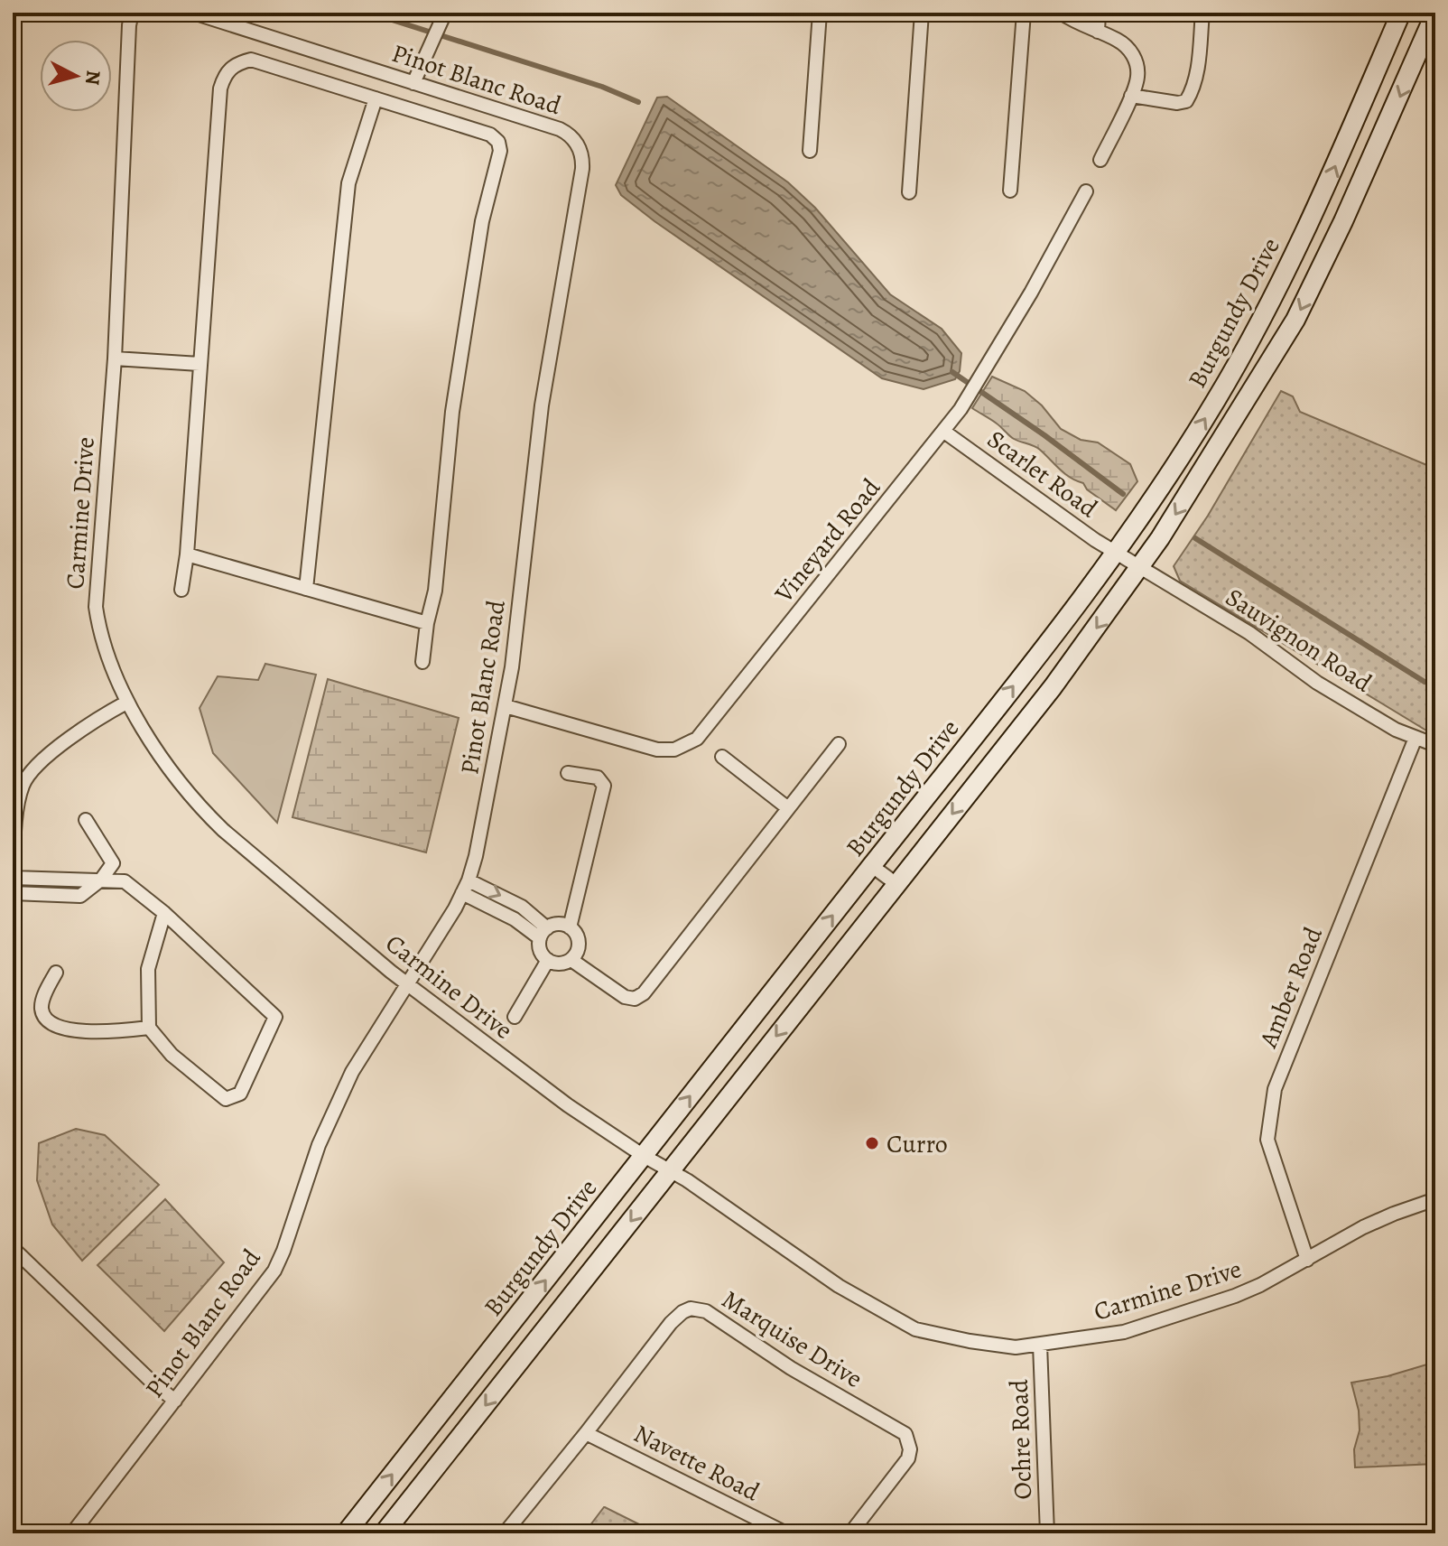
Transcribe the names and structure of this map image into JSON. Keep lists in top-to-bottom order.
{
  "streets": {
    "main road": ["Burgundy Drive"],
    "street": [
      "Pinot Blanc Road",
      "Scarlet Road",
      "Carmine Drive",
      "Vineyard Road",
      "Sauvignon Road",
      "Amber Road",
      "Marquise Drive",
      "Ochre Road",
      "Navette Road"
    ]
  },
  "crossings": [
    ["Pinot Blanc Road", "Carmine Drive"],
    ["Pinot Blanc Road", "Vineyard Road"],
    ["Burgundy Drive", "Scarlet Road"],
    ["Burgundy Drive", "Carmine Drive"],
    ["Burgundy Drive", "Sauvignon Road"],
    ["Scarlet Road", "Vineyard Road"],
    ["Scarlet Road", "Sauvignon Road"],
    ["Carmine Drive", "Amber Road"],
    ["Carmine Drive", "Ochre Road"],
    ["Sauvignon Road", "Amber Road"],
    ["Marquise Drive", "Navette Road"]
  ],
  "places": ["Curro"],
  "north": "right"
}
